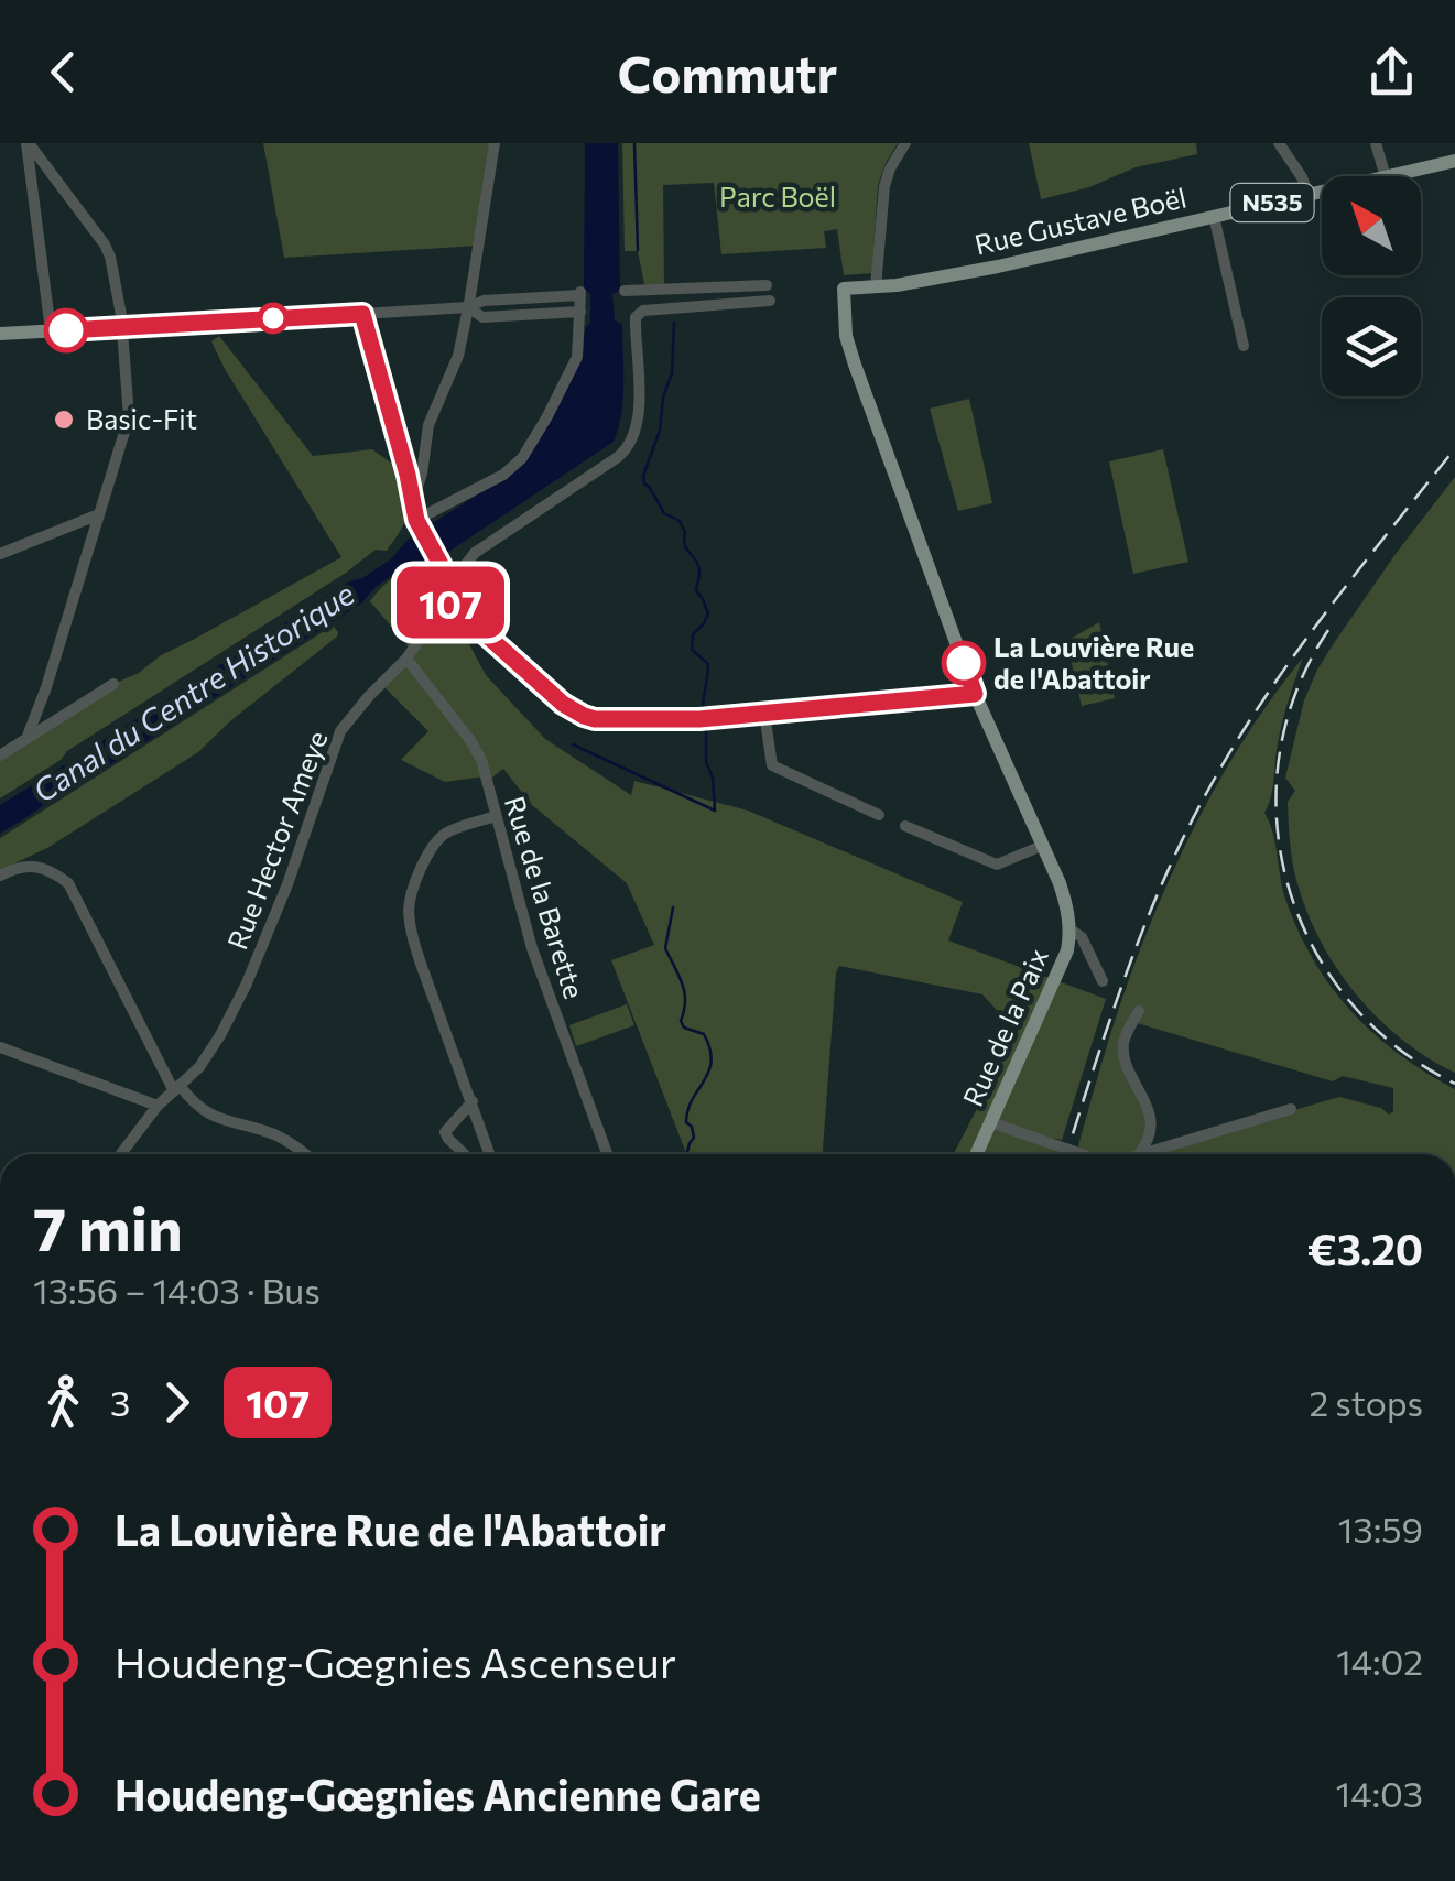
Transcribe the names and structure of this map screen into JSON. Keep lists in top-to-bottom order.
{
  "streets": {
    "main road": ["N535", "Rue Gustave Boël", "Rue de la Paix"],
    "street": ["Rue Hector Ameye", "Rue de la Barette"]
  },
  "crossings": [
    ["Rue Gustave Boël", "Rue de la Paix"],
    ["Rue Hector Ameye", "Rue de la Barette"]
  ],
  "water": ["Canal du Centre Historique"],
  "parks": ["Parc Boël"],
  "places": ["Basic-Fit", "La Louvière Rue de l'Abattoir"],
  "lines": ["bus line 107"],
  "north": "top left",
  "page": {
    "header": "Commutr",
    "on_map": "107",
    "heading": ["7 min", "13:56 – 14:03 · Bus", "€3.20"],
    "legs": ["3", "107", "2 stops"],
    "list": [
      {
        "name": "La Louvière Rue de l'Abattoir",
        "value": "13:59"
      },
      {
        "name": "Houdeng-Gœgnies Ascenseur",
        "value": "14:02"
      },
      {
        "name": "Houdeng-Gœgnies Ancienne Gare",
        "value": "14:03"
      }
    ]
  }
}
